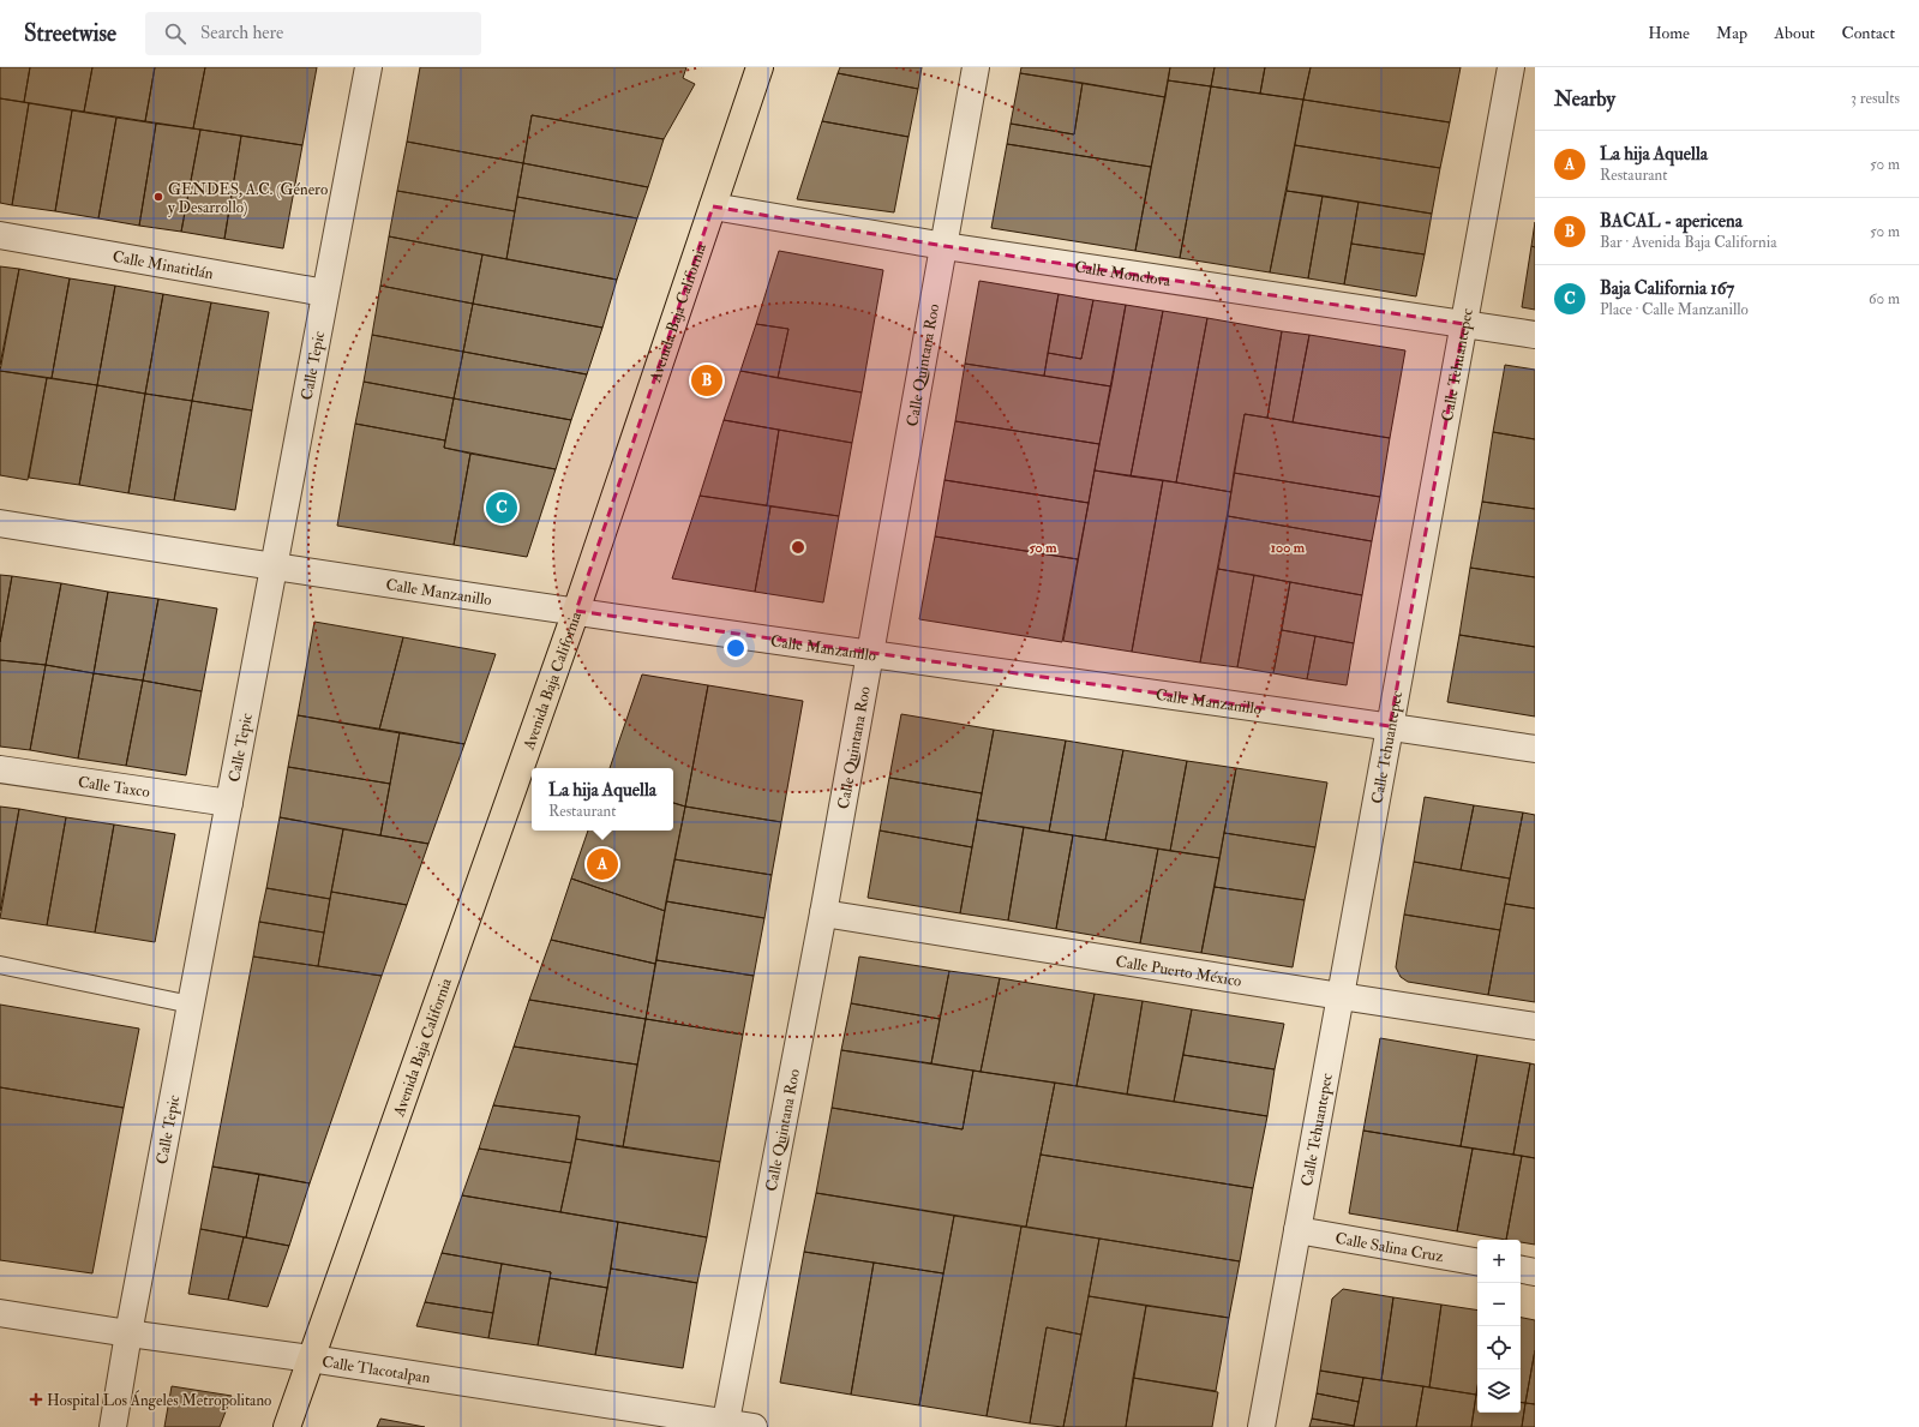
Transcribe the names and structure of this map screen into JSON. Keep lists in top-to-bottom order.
{
  "streets": {
    "main road": ["Avenida Baja California"],
    "street": [
      "Calle Minatitlán",
      "Calle Monclova",
      "Calle Tepic",
      "Calle Quintana Roo",
      "Calle Tehuantepec",
      "Calle Manzanillo",
      "Calle Taxco",
      "Calle Puerto México",
      "Calle Salina Cruz",
      "Calle Tlacotalpan"
    ]
  },
  "crossings": [
    ["Calle Minatitlán", "Calle Tepic"],
    ["Calle Monclova", "Avenida Baja California"],
    ["Calle Monclova", "Calle Quintana Roo"],
    ["Calle Monclova", "Calle Tehuantepec"],
    ["Avenida Baja California", "Calle Manzanillo"],
    ["Avenida Baja California", "Calle Tlacotalpan"],
    ["Calle Tepic", "Calle Manzanillo"],
    ["Calle Tepic", "Calle Taxco"],
    ["Calle Tepic", "Calle Tlacotalpan"],
    ["Calle Quintana Roo", "Calle Manzanillo"],
    ["Calle Quintana Roo", "Calle Puerto México"],
    ["Calle Quintana Roo", "Calle Tlacotalpan"],
    ["Calle Tehuantepec", "Calle Manzanillo"],
    ["Calle Tehuantepec", "Calle Puerto México"],
    ["Calle Tehuantepec", "Calle Salina Cruz"]
  ],
  "places": {
    "other": ["GENDES, A.C. (Género y Desarrollo)"],
    "health": ["Hospital Los Ángeles Metropolitano"]
  },
  "page": {
    "header": "Streetwise",
    "search": "Search here",
    "nav": [
      "Home",
      "Map",
      "About",
      "Contact"
    ],
    "heading": ["Nearby", "3 results"],
    "list": [
      {
        "mark": "A",
        "name": "La hija Aquella",
        "note": "Restaurant",
        "value": "50 m"
      },
      {
        "mark": "B",
        "name": "BACAL - apericena",
        "note": "Bar · Avenida Baja California",
        "value": "50 m"
      },
      {
        "mark": "C",
        "name": "Baja California 167",
        "note": "Place · Calle Manzanillo",
        "value": "60 m"
      }
    ],
    "pins": ["B", "C", "A"],
    "popup": ["La hija Aquella", "Restaurant"],
    "map_buttons": ["+", "−"]
  },
  "rings": ["50 m", "100 m"]
}
